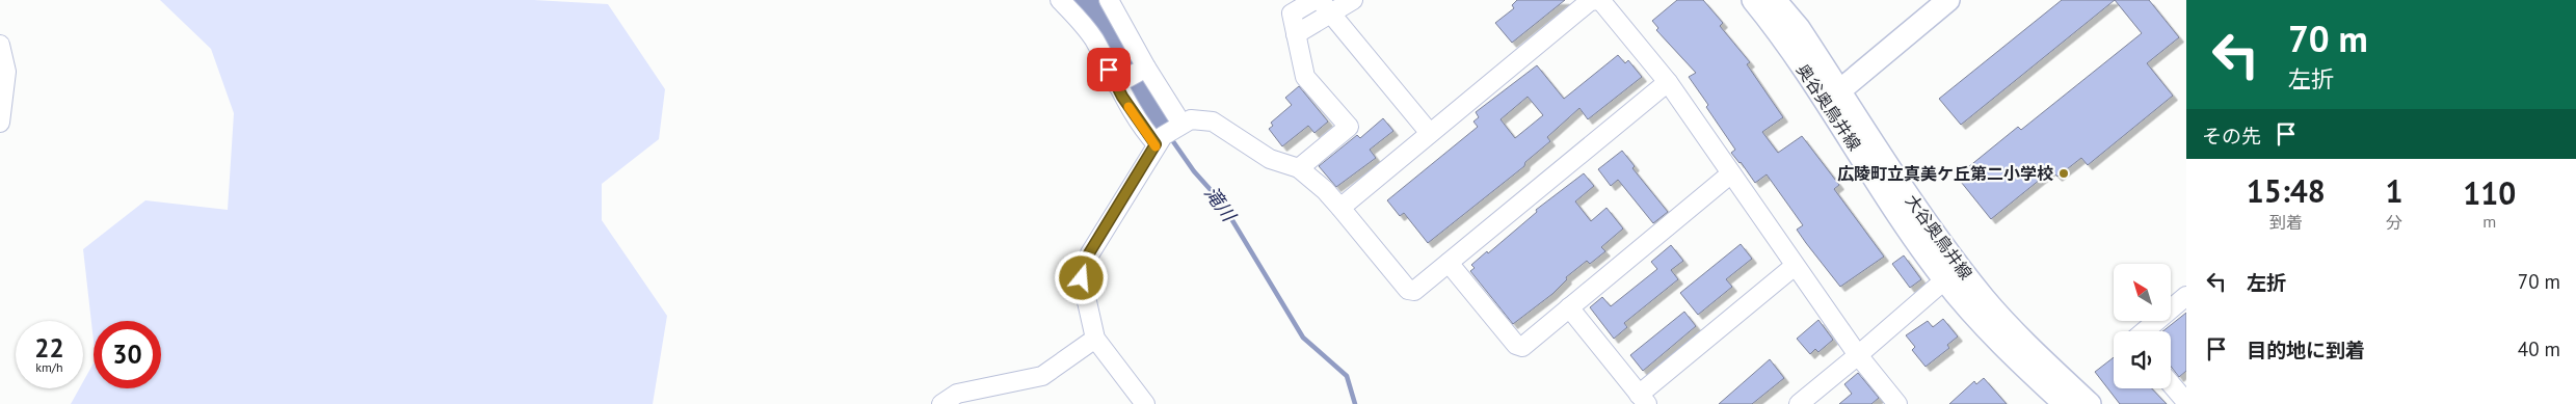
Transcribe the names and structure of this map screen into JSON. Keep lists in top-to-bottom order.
{
  "streets": {
    "street": ["奥谷奥鳥井線", "大谷奥鳥井線"]
  },
  "crossings": [
    ["奥谷奥鳥井線", "大谷奥鳥井線"]
  ],
  "water": ["滝川"],
  "places": ["広陵町立真美ケ丘第二小学校"],
  "north": "top left",
  "page": {
    "turn": ["70 m", "左折"],
    "then": "その先",
    "eta": [
      "15:48",
      "到着",
      "1",
      "分",
      "110",
      "m"
    ],
    "list": [
      {
        "name": "左折",
        "value": "70 m"
      },
      {
        "name": "目的地に到着",
        "value": "40 m"
      }
    ],
    "speed": "22 km/h",
    "limit": "30"
  }
}
